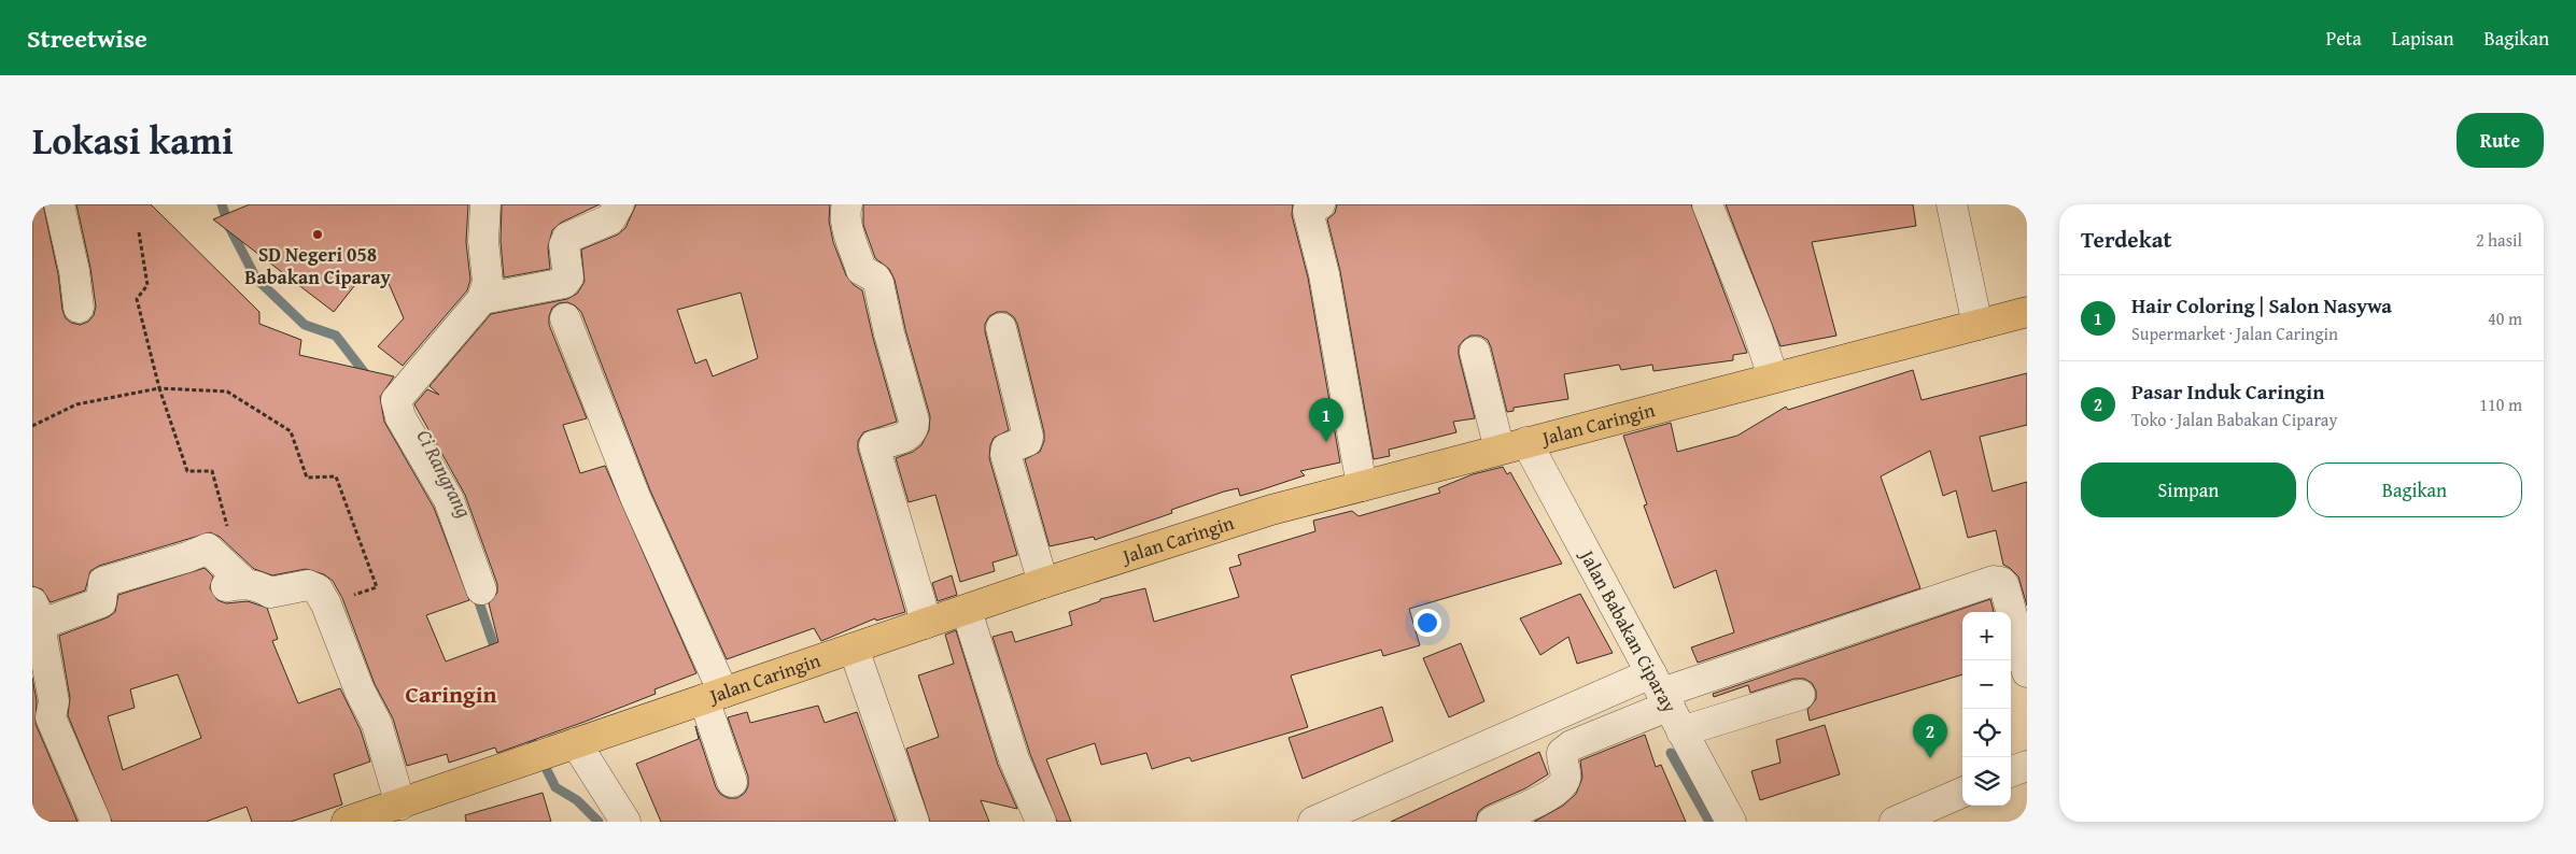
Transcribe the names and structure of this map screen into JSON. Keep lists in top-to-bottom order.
{
  "streets": {
    "main road": ["Jalan Caringin"],
    "street": ["Jalan Babakan Ciparay"]
  },
  "crossings": [
    ["Jalan Caringin", "Jalan Babakan Ciparay"]
  ],
  "districts": ["Caringin"],
  "water": ["Ci Rangrang"],
  "places": ["SD Negeri 058 Babakan Ciparay"],
  "page": {
    "header": "Streetwise",
    "nav": ["Peta", "Lapisan", "Bagikan"],
    "title": "Lokasi kami",
    "buttons": [
      "Rute",
      ["Simpan", "Bagikan"]
    ],
    "heading": ["Terdekat", "2 hasil"],
    "list": [
      {
        "mark": "1",
        "name": "Hair Coloring | Salon Nasywa",
        "note": "Supermarket · Jalan Caringin",
        "value": "40 m"
      },
      {
        "mark": "2",
        "name": "Pasar Induk Caringin",
        "note": "Toko · Jalan Babakan Ciparay",
        "value": "110 m"
      }
    ],
    "pins": ["1", "2"],
    "map_buttons": ["+", "−"]
  }
}
